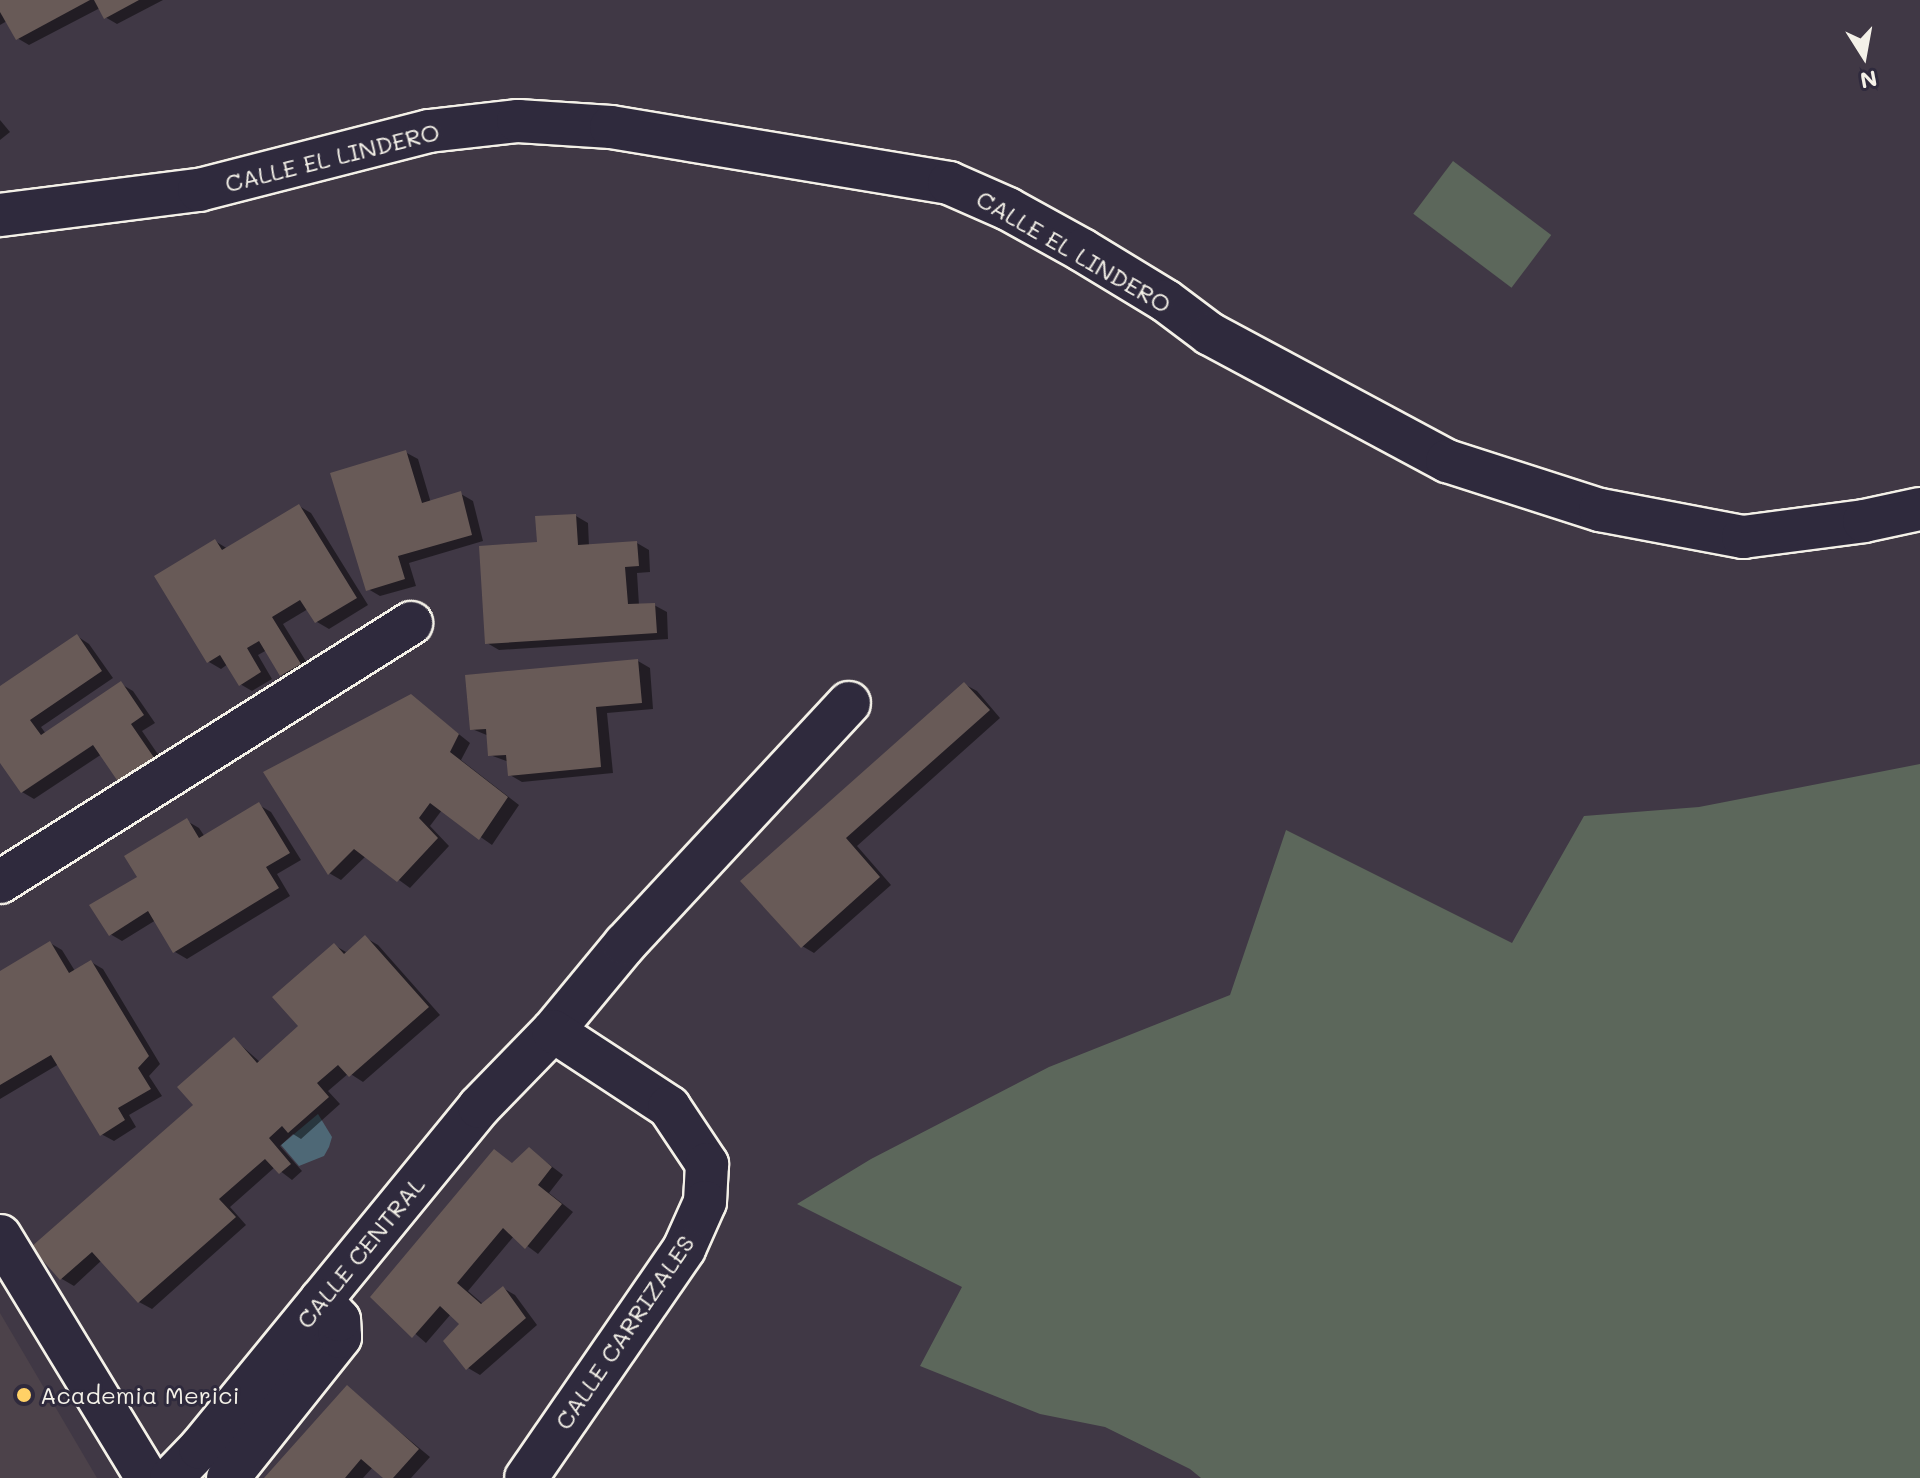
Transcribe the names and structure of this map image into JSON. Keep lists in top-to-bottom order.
{
  "streets": {
    "street": ["CALLE EL LINDERO", "CALLE CENTRAL", "CALLE CARRIZALES"]
  },
  "crossings": [
    ["CALLE CENTRAL", "CALLE CARRIZALES"]
  ],
  "places": ["Academia Merici"],
  "north": "bottom"
}
